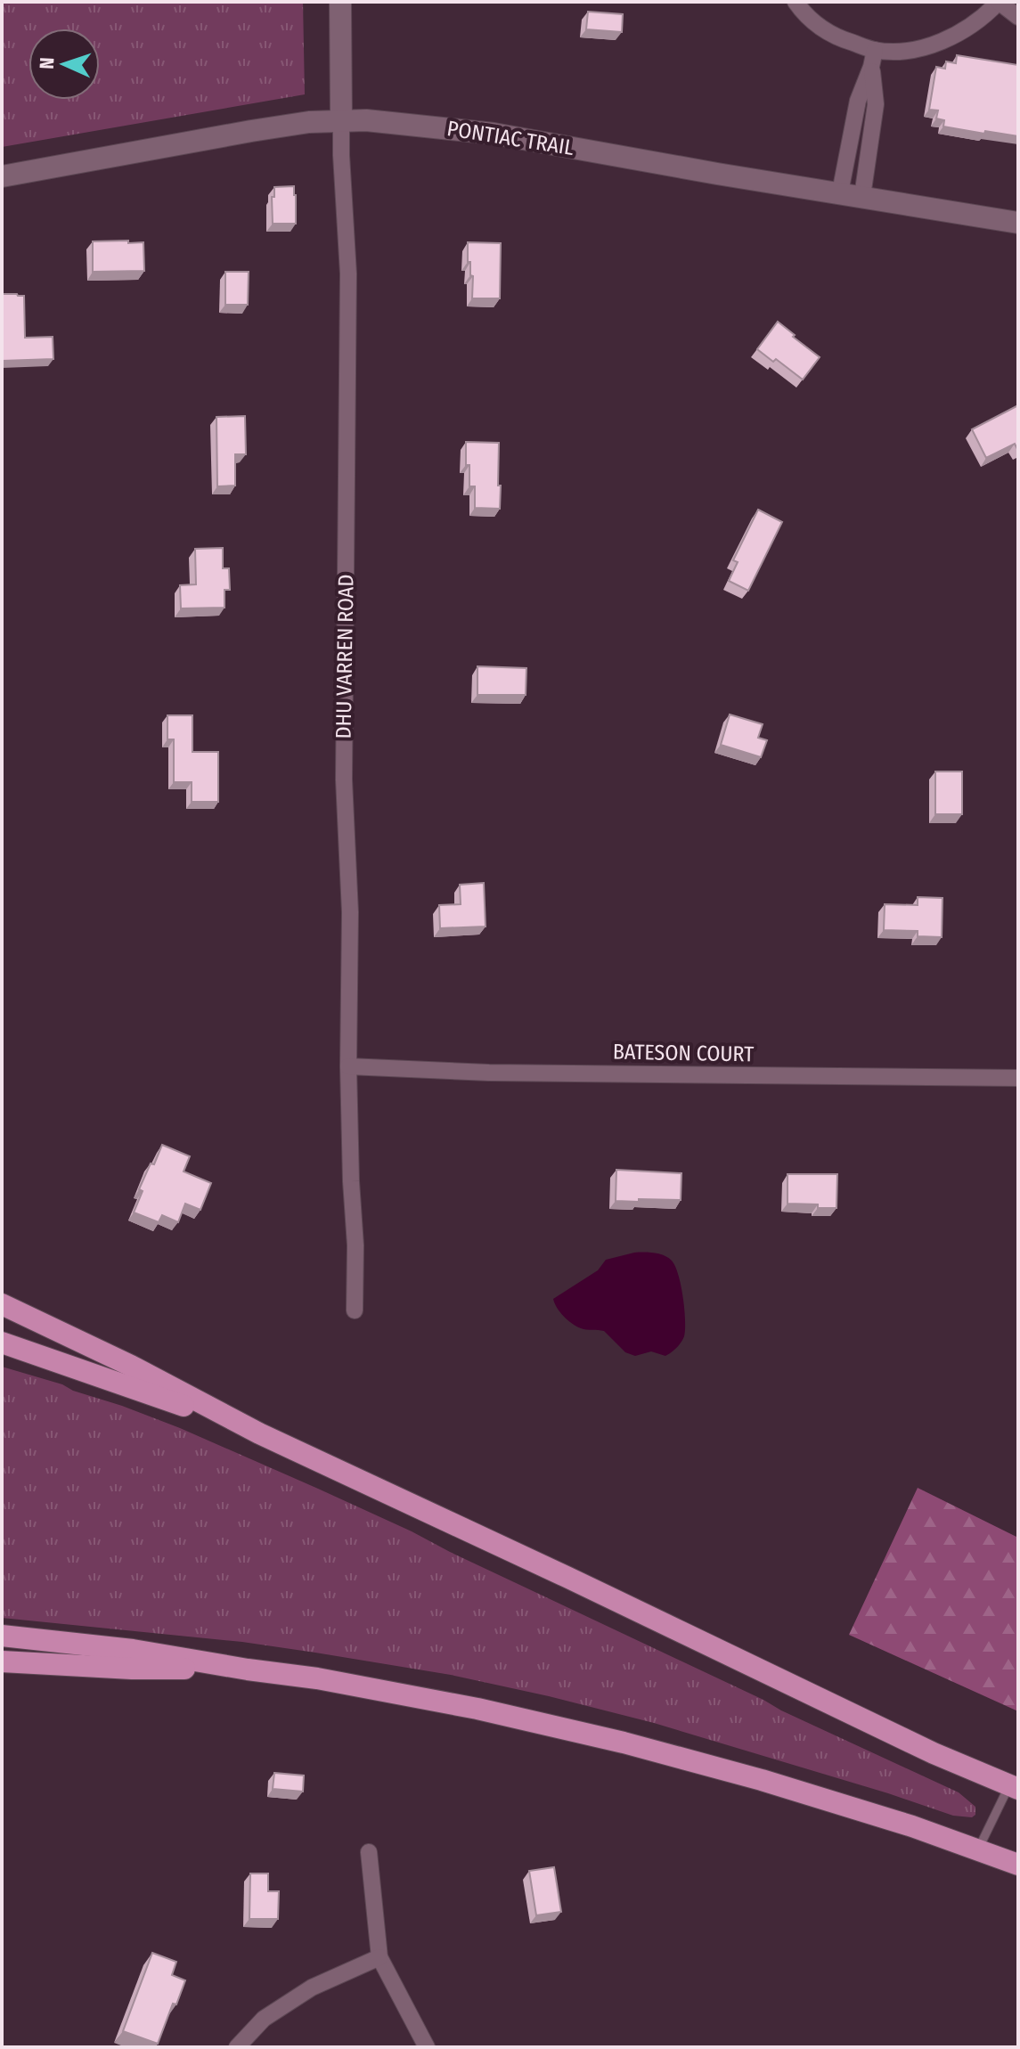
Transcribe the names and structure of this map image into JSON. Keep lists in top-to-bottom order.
{
  "streets": {
    "main road": ["PONTIAC TRAIL", "DHU VARREN ROAD"],
    "street": ["BATESON COURT"]
  },
  "crossings": [
    ["PONTIAC TRAIL", "DHU VARREN ROAD"],
    ["DHU VARREN ROAD", "BATESON COURT"]
  ],
  "north": "left"
}
